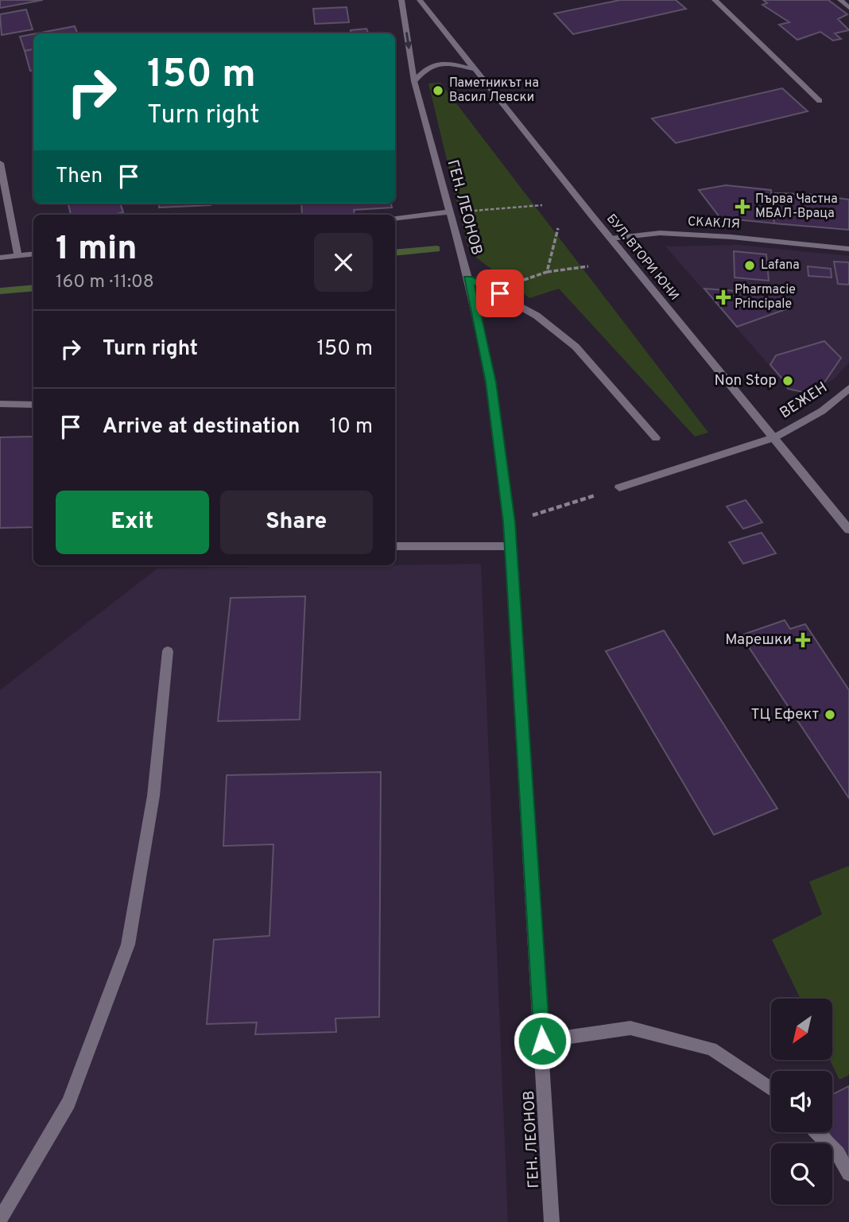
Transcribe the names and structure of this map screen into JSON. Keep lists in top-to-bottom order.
{
  "streets": {
    "street": [
      "ГЕН. ЛЕОНОВ",
      "СКАКЛЯ",
      "БУЛ. ВТОРИ ЮНИ",
      "ВЕЖЕН"
    ]
  },
  "crossings": [
    ["СКАКЛЯ", "БУЛ. ВТОРИ ЮНИ"],
    ["БУЛ. ВТОРИ ЮНИ", "ВЕЖЕН"]
  ],
  "places": {
    "other": [
      "Паметникът на Васил Левски",
      "Lafana",
      "Non Stop",
      "ТЦ Ефект"
    ],
    "health": ["Първа Частна МБАЛ-Враца", "Pharmacie Principale", "Марешки"]
  },
  "north": "bottom left",
  "page": {
    "turn": ["150 m", "Turn right"],
    "then": "Then",
    "heading": ["1 min", "160 m · 11:08"],
    "list": [
      {
        "name": "Turn right",
        "value": "150 m"
      },
      {
        "name": "Arrive at destination",
        "value": "10 m"
      }
    ],
    "buttons": ["Exit", "Share"]
  }
}
